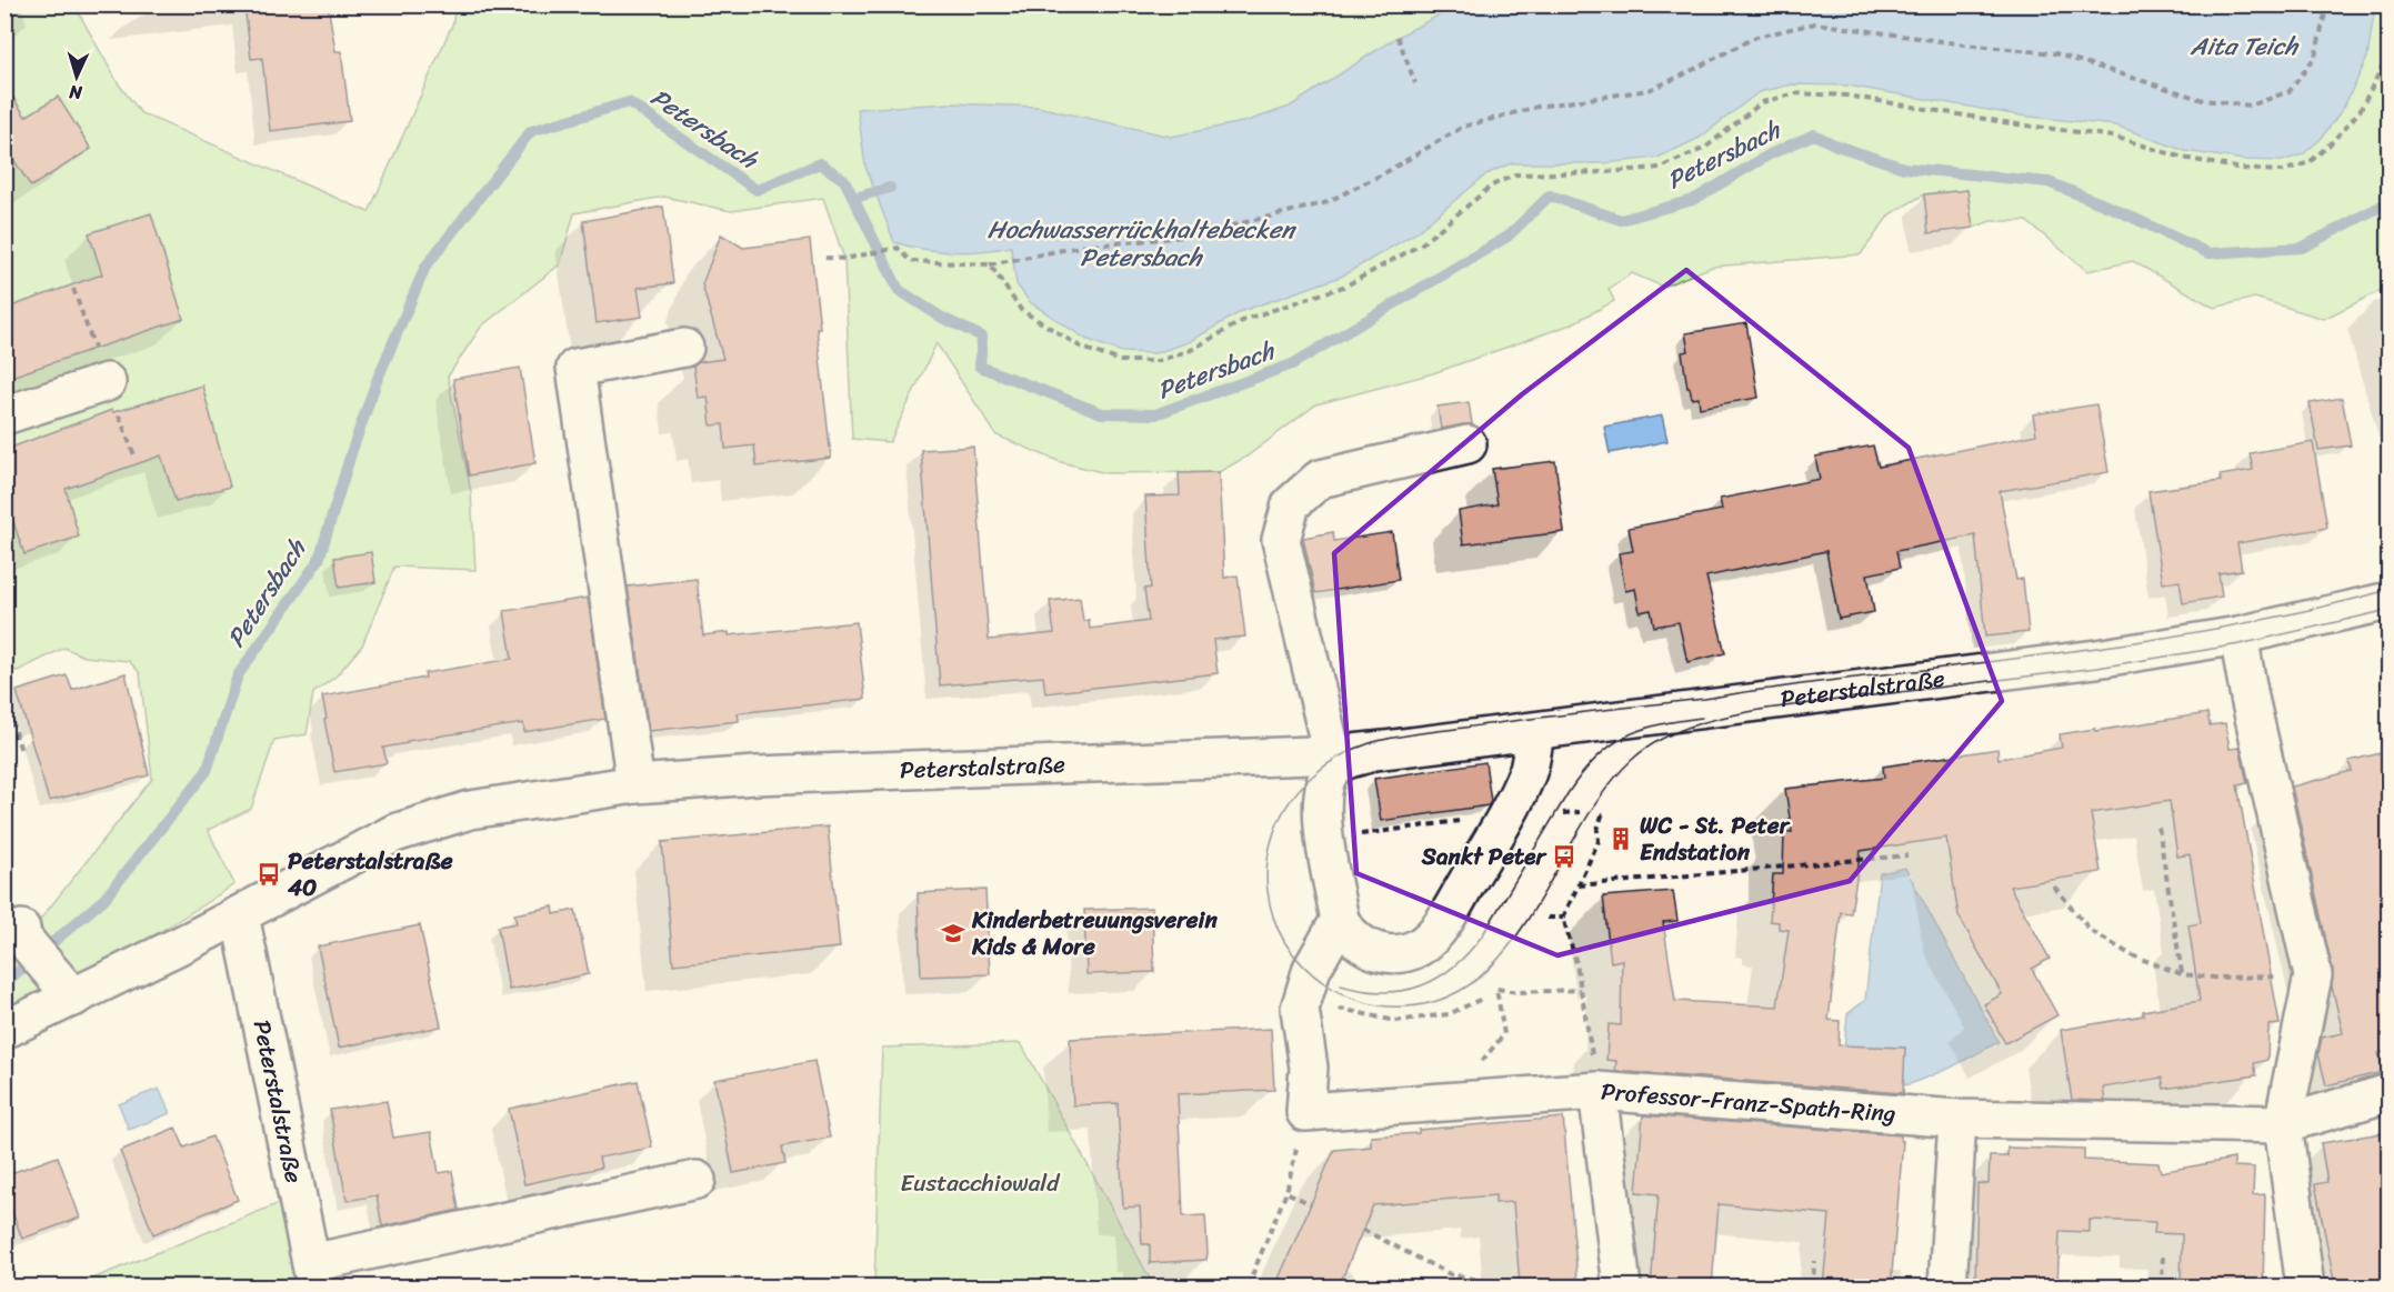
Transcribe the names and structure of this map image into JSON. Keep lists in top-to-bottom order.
{
  "streets": {
    "street": ["Peterstalstraße", "Professor-Franz-Spath-Ring"]
  },
  "water": ["Aita Teich", "Petersbach", "Hochwasserrückhaltebecken Petersbach"],
  "parks": ["Eustacchiowald"],
  "places": {
    "building": ["WC - St. Peter Endstation"],
    "bus stop": ["Sankt Peter", "Peterstalstraße 40"],
    "school or university": ["Kinderbetreuungsverein Kids & More"]
  },
  "north": "bottom"
}
